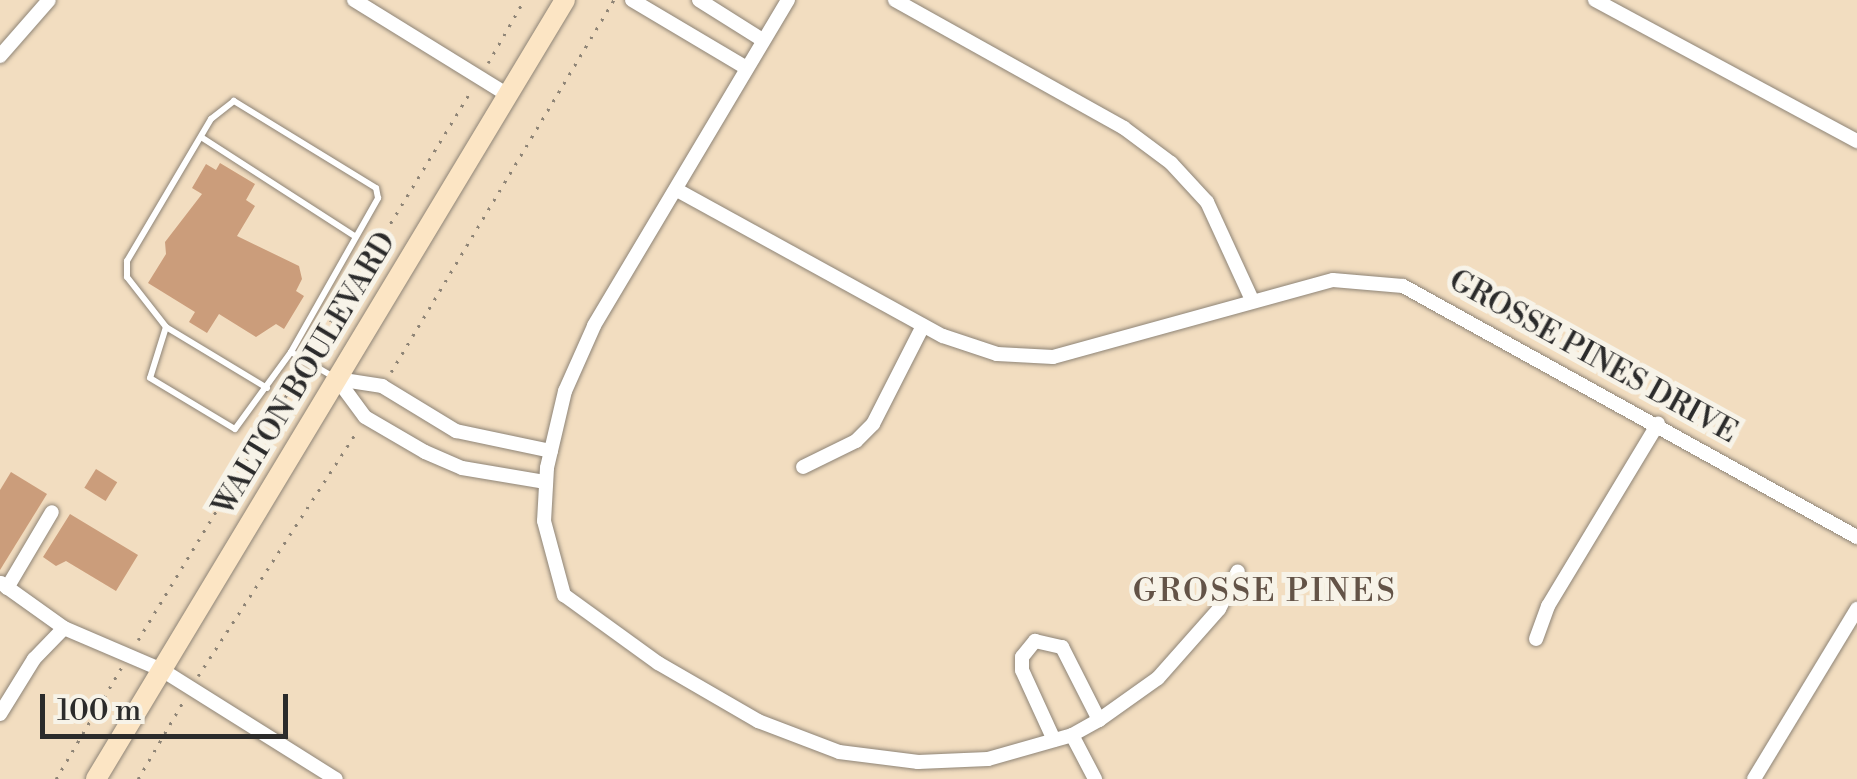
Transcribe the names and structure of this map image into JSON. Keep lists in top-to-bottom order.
{
  "streets": {
    "main road": ["WALTON BOULEVARD"],
    "street": ["GROSSE PINES DRIVE"]
  },
  "districts": ["GROSSE PINES"],
  "scale_bar": "100 m"
}
